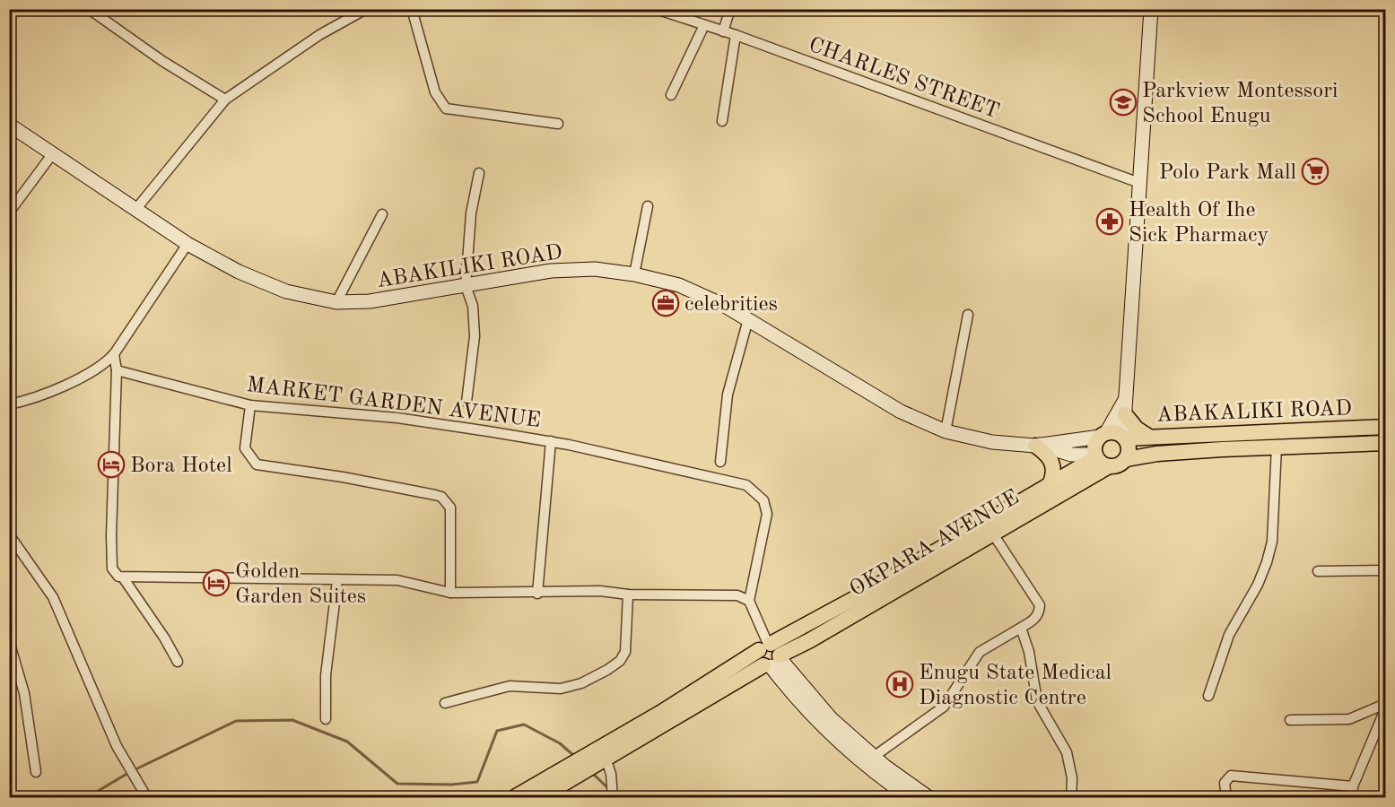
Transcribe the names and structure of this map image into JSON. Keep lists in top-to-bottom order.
{
  "streets": {
    "main road": ["ABAKILIKI ROAD", "ABAKALIKI ROAD", "OKPARA AVENUE"],
    "street": ["CHARLES STREET", "MARKET GARDEN AVENUE"]
  },
  "crossings": [
    ["ABAKALIKI ROAD", "OKPARA AVENUE"]
  ],
  "places": {
    "school or university": ["Parkview Montessori School Enugu"],
    "supermarket": ["Polo Park Mall"],
    "pharmacy": ["Health Of Ihe Sick Pharmacy"],
    "office": ["celebrities"],
    "hotel": ["Bora Hotel", "Golden Garden Suites"],
    "hospital": ["Enugu State Medical Diagnostic Centre"]
  }
}
